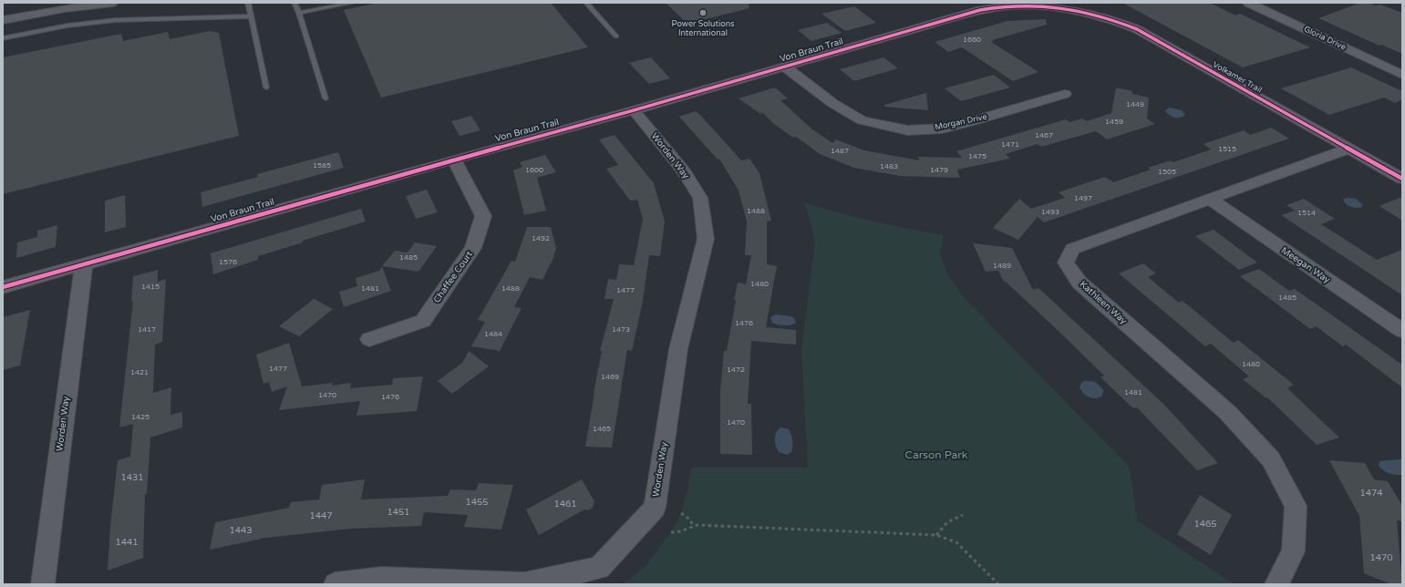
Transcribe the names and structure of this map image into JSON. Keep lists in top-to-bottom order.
{
  "streets": {
    "street": [
      "Gloria Drive",
      "Von Braun Trail",
      "Volkamer Trail",
      "Morgan Drive",
      "Worden Way",
      "Meegan Way",
      "Chaffee Court",
      "Kathleen Way"
    ]
  },
  "crossings": [
    ["Von Braun Trail", "Volkamer Trail"],
    ["Von Braun Trail", "Morgan Drive"],
    ["Von Braun Trail", "Worden Way"],
    ["Von Braun Trail", "Chaffee Court"],
    ["Volkamer Trail", "Kathleen Way"],
    ["Meegan Way", "Kathleen Way"]
  ],
  "parks": ["Carson Park"],
  "places": ["Power Solutions International"],
  "house_numbers": [
    "1660",
    "1449",
    "1459",
    "1467",
    "1471",
    "1515",
    "1487",
    "1475",
    "1585",
    "1483",
    "1600",
    "1479",
    "1505",
    "1497",
    "1488",
    "1493",
    "1514",
    "1492",
    "1485",
    "1576",
    "1489",
    "1480",
    "1415",
    "1481",
    "1488",
    "1477",
    "1485",
    "1476",
    "1417",
    "1473",
    "1484",
    "1480",
    "1477",
    "1472",
    "1421",
    "1469",
    "1481",
    "1470",
    "1476",
    "1425",
    "1470",
    "1465",
    "1431",
    "1474",
    "1455",
    "1461",
    "1451",
    "1447",
    "1465",
    "1443",
    "1441",
    "1470"
  ]
}
